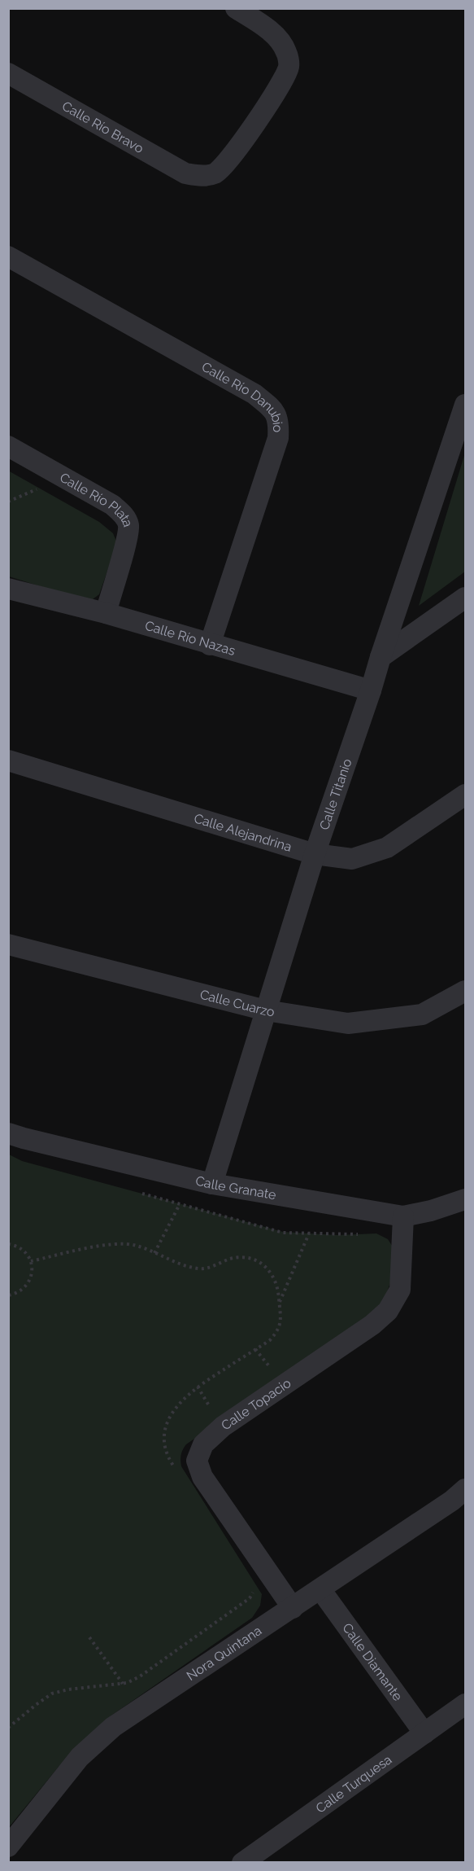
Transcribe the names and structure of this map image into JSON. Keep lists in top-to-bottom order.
{
  "streets": {
    "street": [
      "Calle Río Bravo",
      "Calle Río Danubio",
      "Calle Río Plata",
      "Calle Río Nazas",
      "Calle Titanio",
      "Calle Alejandrina",
      "Calle Cuarzo",
      "Calle Granate",
      "Calle Topacio",
      "Nora Quintana",
      "Calle Diamante",
      "Calle Turquesa"
    ]
  },
  "crossings": [
    ["Calle Río Danubio", "Calle Río Nazas"],
    ["Calle Río Plata", "Calle Río Nazas"],
    ["Calle Río Nazas", "Calle Titanio"],
    ["Calle Titanio", "Calle Alejandrina"],
    ["Calle Titanio", "Calle Cuarzo"],
    ["Calle Titanio", "Calle Granate"],
    ["Calle Granate", "Calle Topacio"],
    ["Calle Topacio", "Nora Quintana"],
    ["Nora Quintana", "Calle Diamante"],
    ["Calle Diamante", "Calle Turquesa"]
  ]
}
